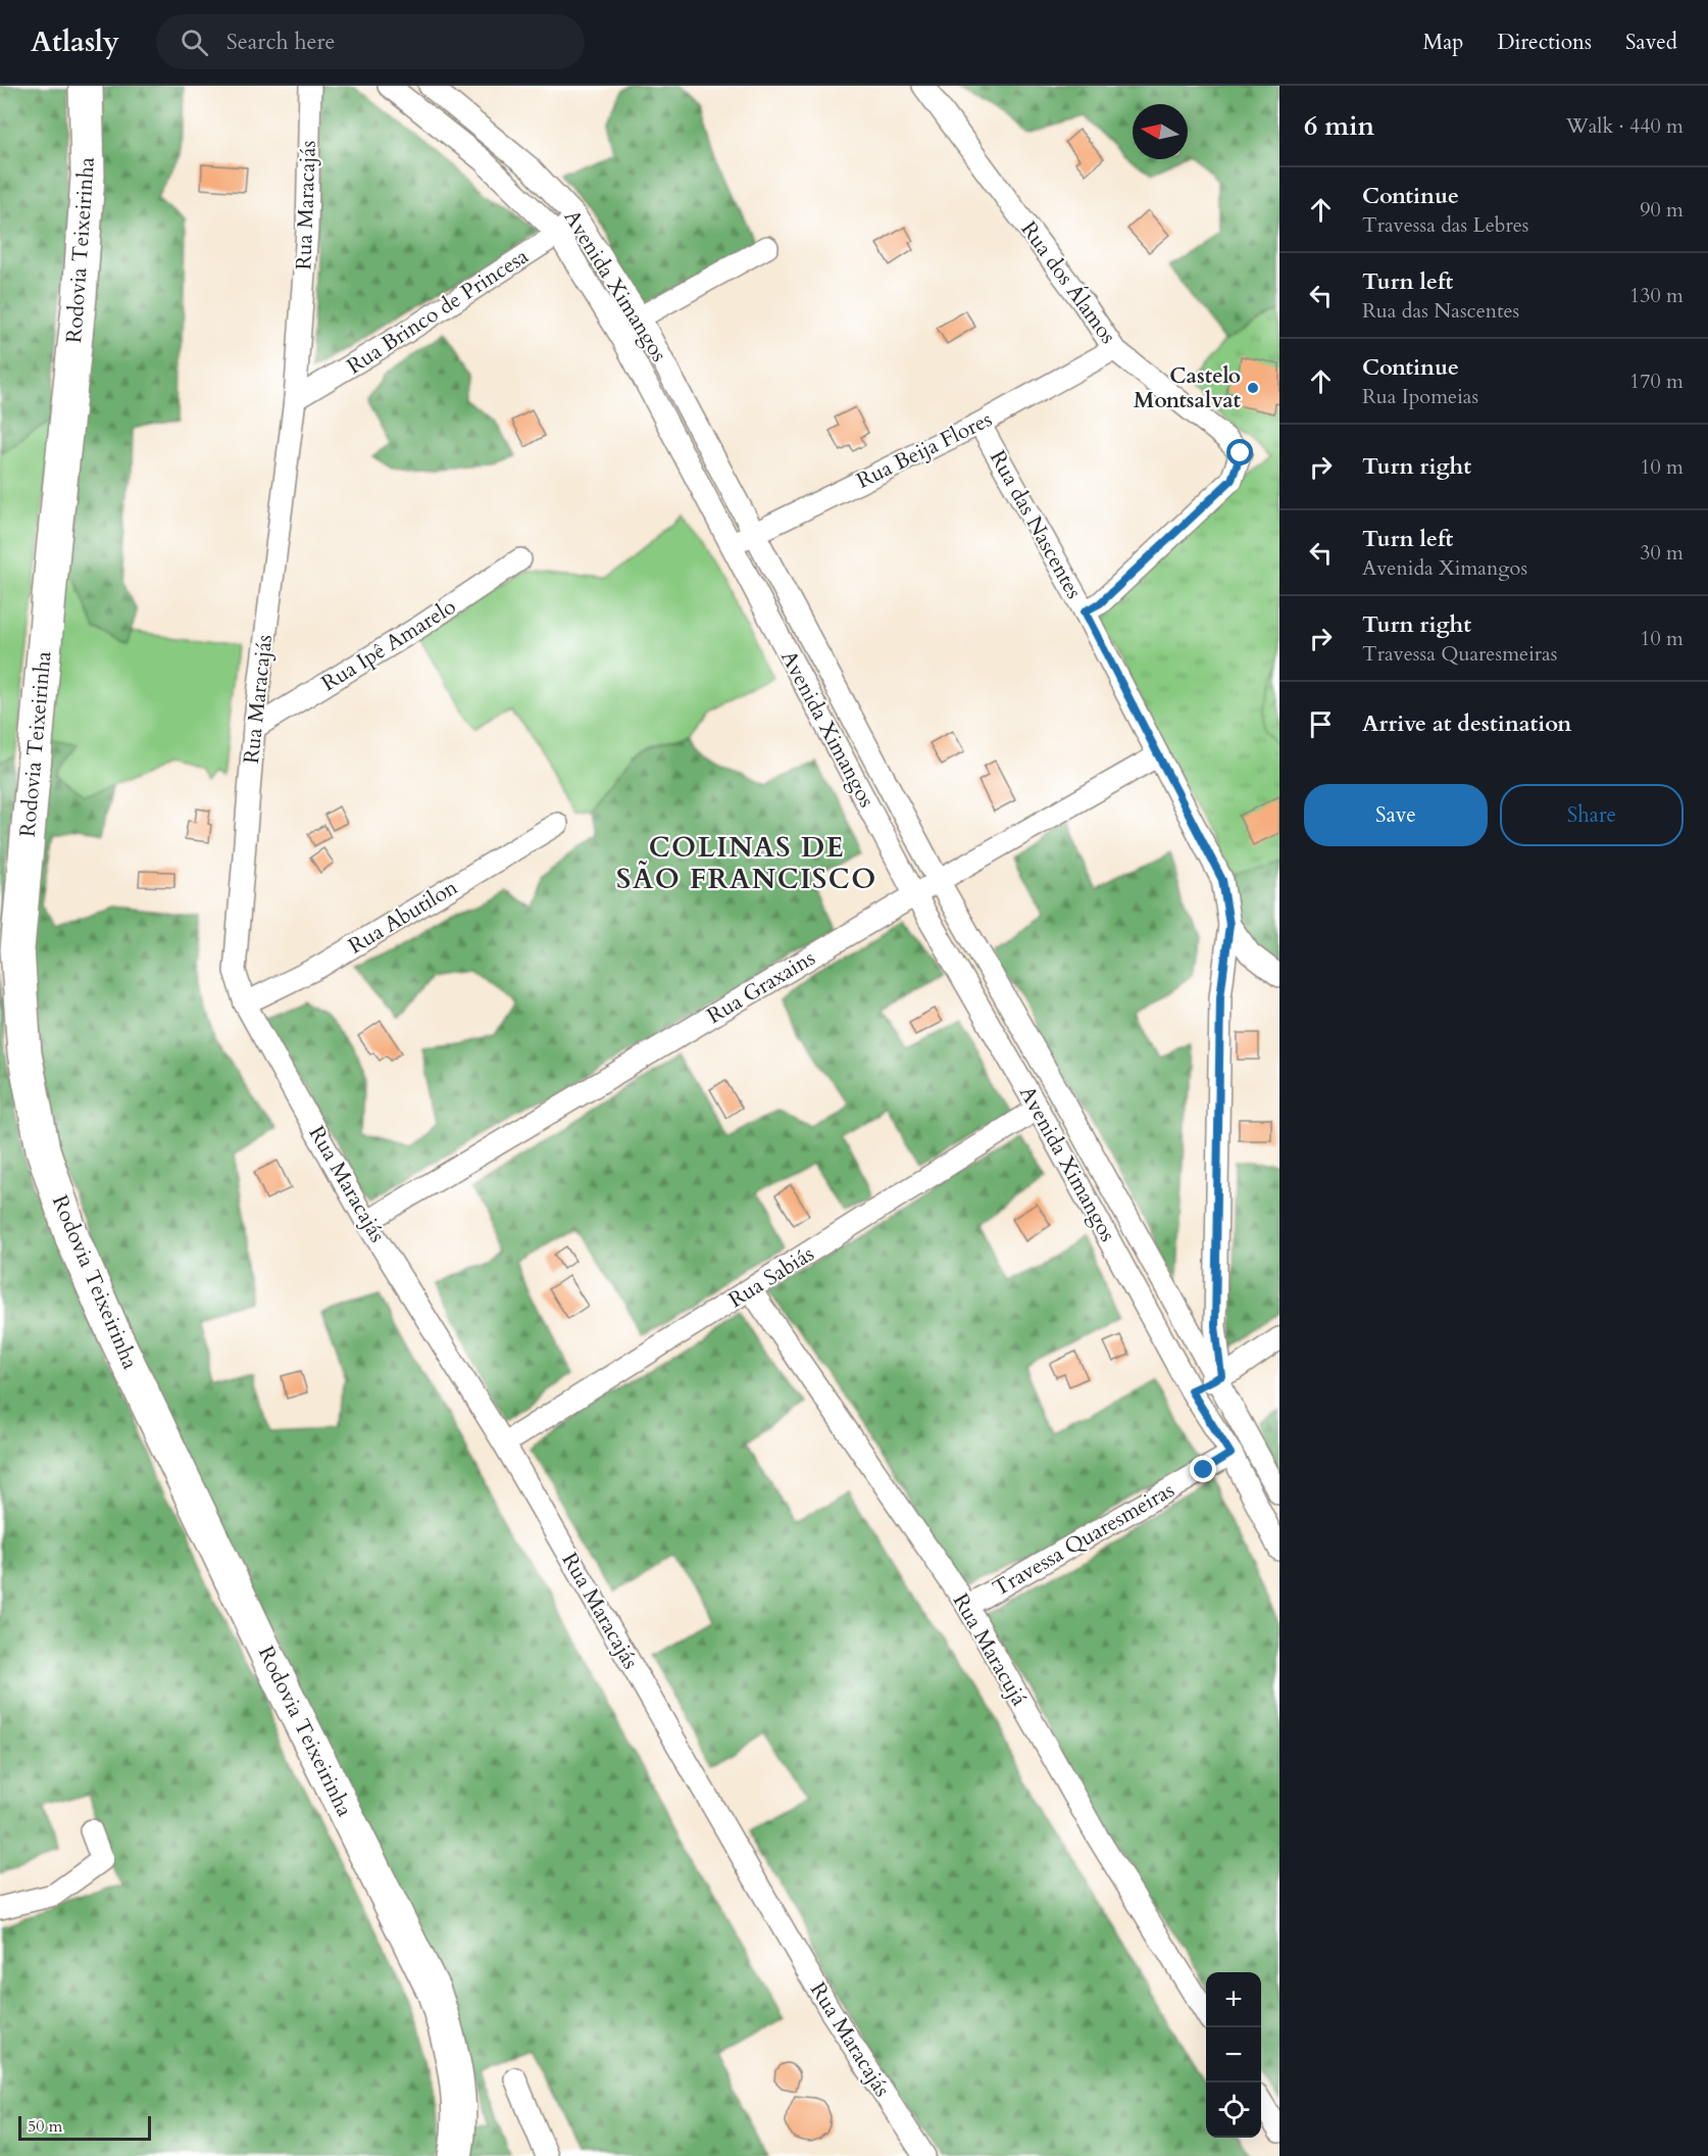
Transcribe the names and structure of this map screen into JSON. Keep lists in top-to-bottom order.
{
  "streets": {
    "main road": ["Rodovia Teixeirinha"],
    "street": [
      "Rua Maracajás",
      "Rua dos Álamos",
      "Avenida Ximangos",
      "Rua Brinco de Princesa",
      "Rua Beija Flores",
      "Rua das Nascentes",
      "Rua Ipê Amarelo",
      "Rua Abutilon",
      "Rua Graxains",
      "Rua Sabiás",
      "Travessa Quaresmeiras",
      "Rua Maracujá"
    ]
  },
  "crossings": [
    ["Rua Maracajás", "Rua Brinco de Princesa"],
    ["Rua Maracajás", "Rua Ipê Amarelo"],
    ["Rua Maracajás", "Rua Abutilon"],
    ["Rua Maracajás", "Rua Graxains"],
    ["Rua Maracajás", "Rua Sabiás"],
    ["Rua dos Álamos", "Rua Beija Flores"],
    ["Rua dos Álamos", "Rua das Nascentes"],
    ["Avenida Ximangos", "Rua Brinco de Princesa"],
    ["Avenida Ximangos", "Rua Beija Flores"],
    ["Avenida Ximangos", "Rua Graxains"],
    ["Avenida Ximangos", "Rua Sabiás"],
    ["Avenida Ximangos", "Travessa Quaresmeiras"],
    ["Rua Beija Flores", "Rua das Nascentes"],
    ["Rua das Nascentes", "Rua Graxains"],
    ["Rua Sabiás", "Rua Maracujá"],
    ["Travessa Quaresmeiras", "Rua Maracujá"]
  ],
  "districts": ["COLINAS DE SÃO FRANCISCO"],
  "places": ["Castelo Montsalvat"],
  "scale_bar": "50 m",
  "north": "left",
  "page": {
    "header": "Atlasly",
    "search": "Search here",
    "nav": ["Map", "Directions", "Saved"],
    "heading": ["6 min", "Walk · 440 m"],
    "list": [
      ["Continue", "Travessa das Lebres", "90 m"],
      ["Turn left", "Rua das Nascentes", "130 m"],
      ["Continue", "Rua Ipomeias", "170 m"],
      ["Turn right", "10 m"],
      ["Turn left", "Avenida Ximangos", "30 m"],
      ["Turn right", "Travessa Quaresmeiras", "10 m"],
      "Arrive at destination"
    ],
    "buttons": ["Save", "Share"],
    "map_buttons": ["+", "−"],
    "scale": "50 m"
  }
}
